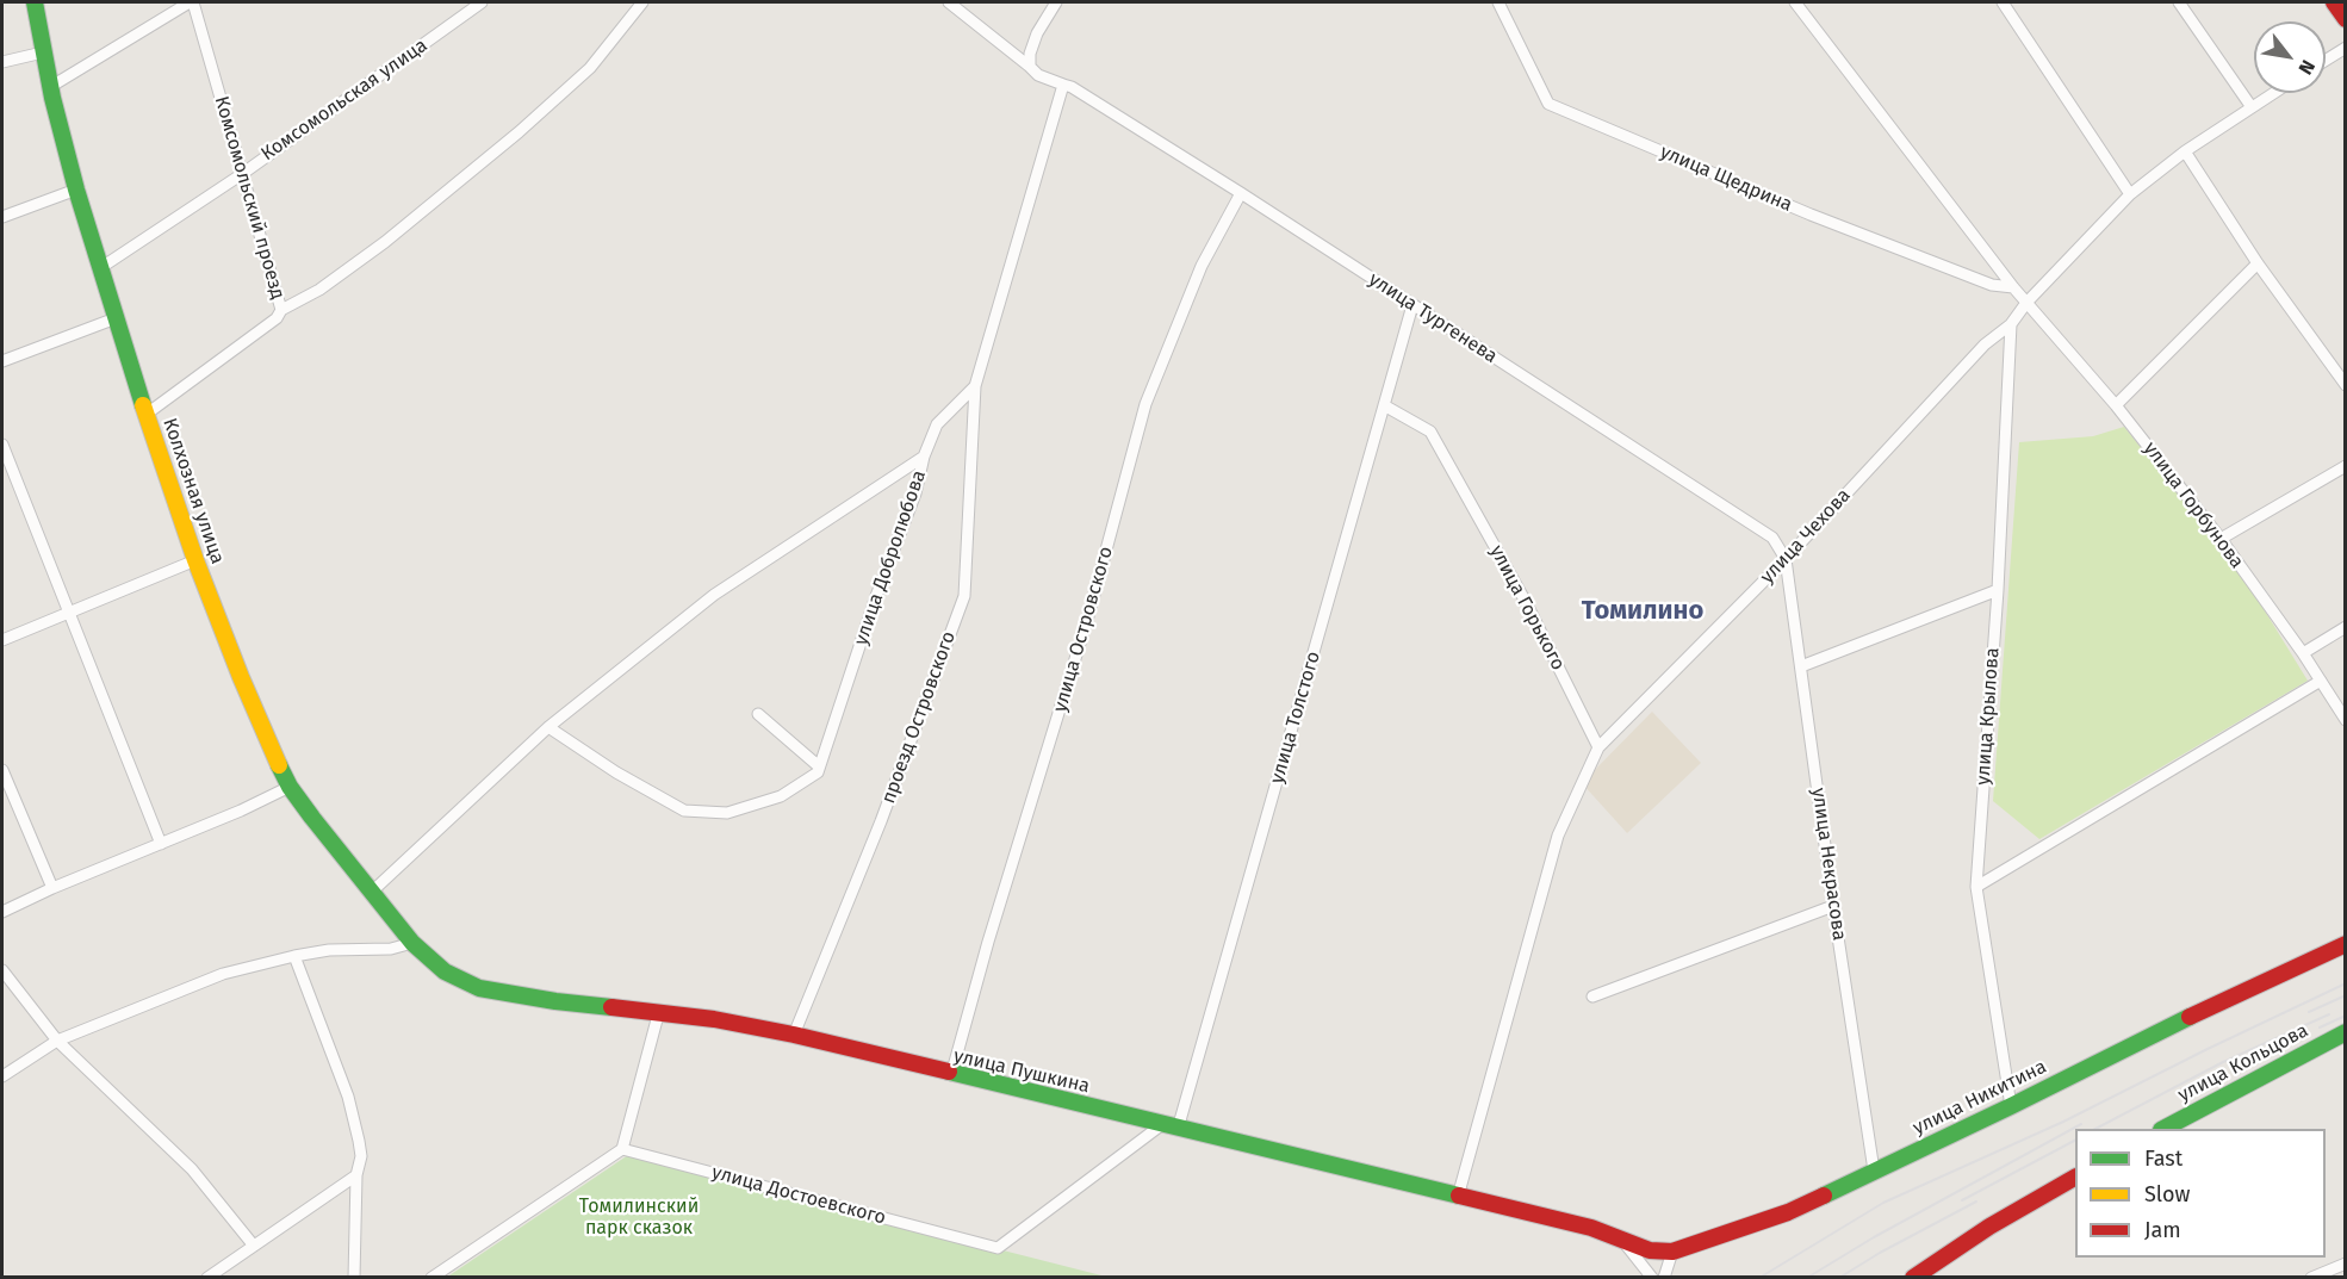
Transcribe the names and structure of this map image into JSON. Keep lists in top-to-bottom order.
{
  "streets": {
    "main road": [
      "Колхозная улица",
      "улица Кольцова",
      "улица Пушкина",
      "улица Никитина"
    ],
    "street": [
      "Комсомольская улица",
      "улица Щедрина",
      "Комсомольский проезд",
      "улица Тургенева",
      "улица Горбунова",
      "улица Чехова",
      "улица Добролюбова",
      "улица Горького",
      "улица Островского",
      "улица Крылова",
      "проезд Островского",
      "улица Толстого",
      "улица Некрасова",
      "улица Достоевского"
    ]
  },
  "crossings": [
    ["Комсомольская улица", "Комсомольский проезд"],
    ["Комсомольская улица", "Колхозная улица"],
    ["улица Щедрина", "улица Горбунова"],
    ["Комсомольский проезд", "Колхозная улица"],
    ["улица Тургенева", "улица Чехова"],
    ["улица Тургенева", "улица Островского"],
    ["улица Тургенева", "проезд Островского"],
    ["улица Тургенева", "улица Толстого"],
    ["улица Тургенева", "улица Некрасова"],
    ["Колхозная улица", "улица Добролюбова"],
    ["Колхозная улица", "улица Пушкина"],
    ["улица Горбунова", "улица Чехова"],
    ["улица Чехова", "улица Горького"],
    ["улица Чехова", "улица Крылова"],
    ["улица Чехова", "улица Некрасова"],
    ["улица Горького", "улица Толстого"],
    ["улица Островского", "улица Пушкина"],
    ["улица Крылова", "улица Никитина"],
    ["проезд Островского", "улица Пушкина"],
    ["улица Толстого", "улица Пушкина"],
    ["улица Некрасова", "улица Никитина"],
    ["улица Пушкина", "улица Никитина"],
    ["улица Пушкина", "улица Достоевского"]
  ],
  "districts": ["Томилино"],
  "parks": ["Томилинский парк сказок"],
  "legend": ["Fast", "Slow", "Jam"],
  "north": "bottom right"
}
